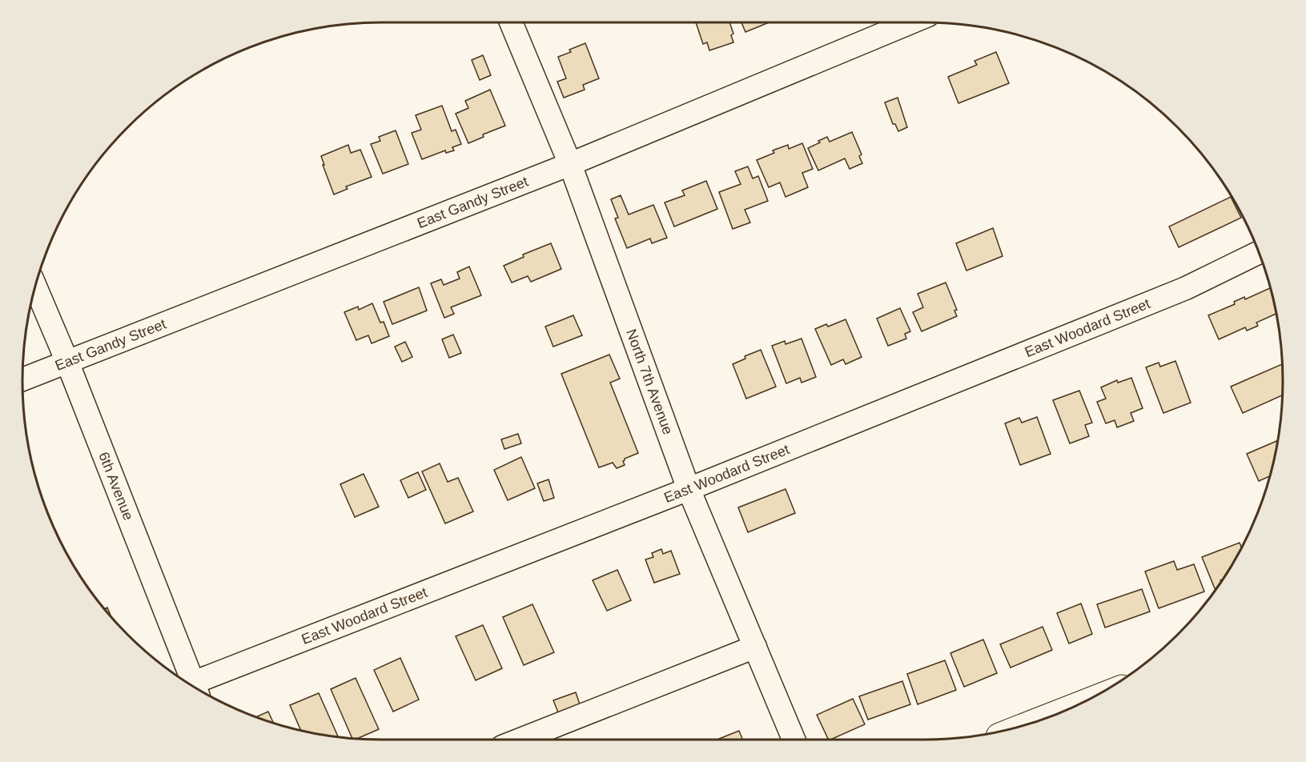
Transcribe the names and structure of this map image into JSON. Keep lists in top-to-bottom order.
{
  "streets": {
    "street": [
      "East Gandy Street",
      "East Woodard Street",
      "North 7th Avenue",
      "6th Avenue"
    ]
  },
  "crossings": [
    ["East Gandy Street", "North 7th Avenue"],
    ["East Gandy Street", "6th Avenue"],
    ["East Woodard Street", "North 7th Avenue"]
  ]
}
